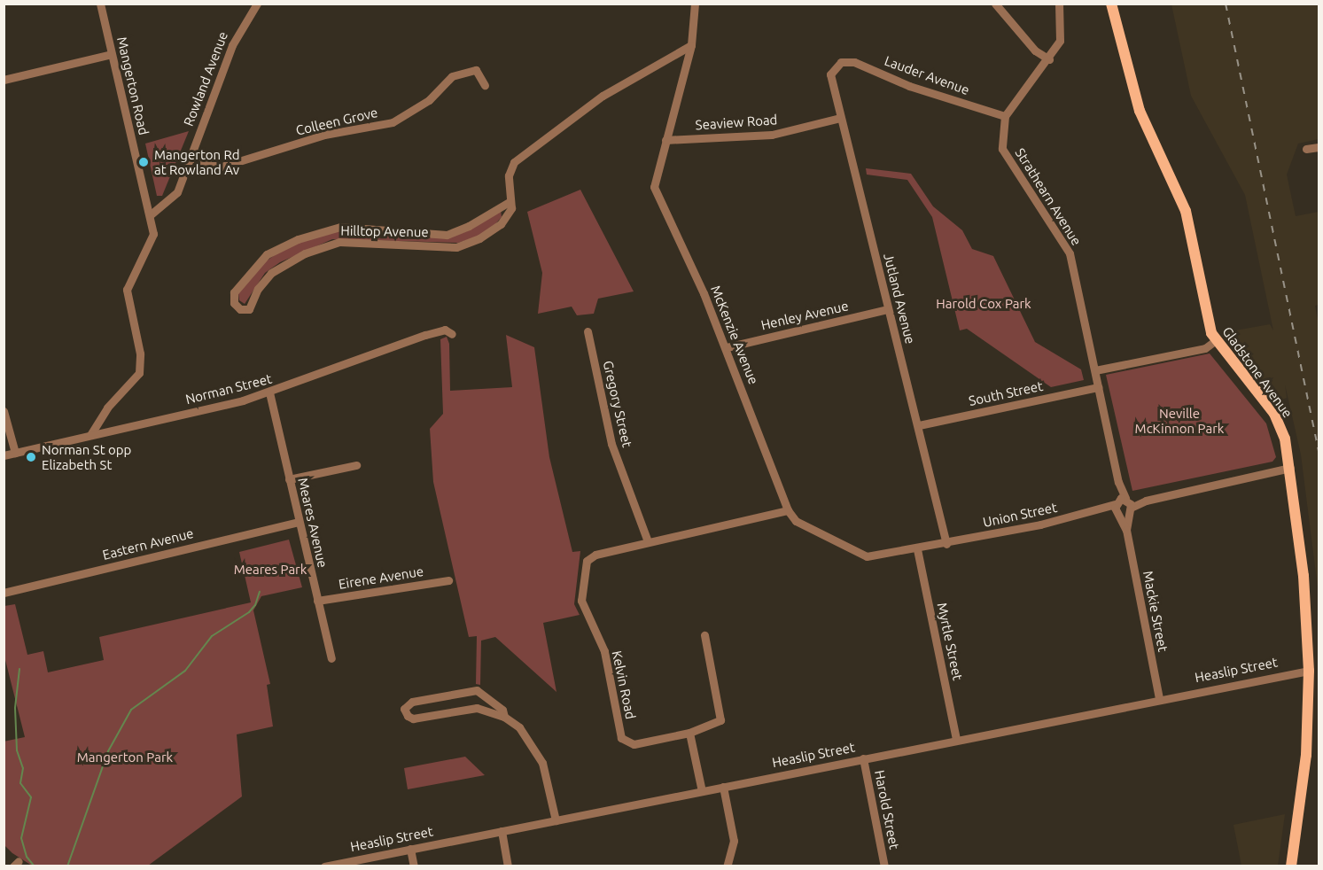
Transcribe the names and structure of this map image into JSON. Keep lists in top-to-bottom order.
{
  "streets": {
    "main road": ["Gladstone Avenue"],
    "street": [
      "Lauder Avenue",
      "Rowland Avenue",
      "Mangerton Road",
      "Colleen Grove",
      "Seaview Road",
      "Strathearn Avenue",
      "Hilltop Avenue",
      "Jutland Avenue",
      "Henley Avenue",
      "McKenzie Avenue",
      "Norman Street",
      "South Street",
      "Gregory Street",
      "Union Street",
      "Meares Avenue",
      "Eastern Avenue",
      "Eirene Avenue",
      "Mackie Street",
      "Myrtle Street",
      "Heaslip Street",
      "Kelvin Road",
      "Harold Street"
    ]
  },
  "crossings": [
    ["Lauder Avenue", "Strathearn Avenue"],
    ["Lauder Avenue", "Jutland Avenue"],
    ["Rowland Avenue", "Mangerton Road"],
    ["Rowland Avenue", "Colleen Grove"],
    ["Mangerton Road", "Norman Street"],
    ["Seaview Road", "Jutland Avenue"],
    ["Seaview Road", "McKenzie Avenue"],
    ["Strathearn Avenue", "South Street"],
    ["Strathearn Avenue", "Union Street"],
    ["Strathearn Avenue", "Mackie Street"],
    ["Hilltop Avenue", "McKenzie Avenue"],
    ["Jutland Avenue", "Henley Avenue"],
    ["Jutland Avenue", "McKenzie Avenue"],
    ["Jutland Avenue", "South Street"],
    ["Jutland Avenue", "Union Street"],
    ["Henley Avenue", "McKenzie Avenue"],
    ["McKenzie Avenue", "Union Street"],
    ["McKenzie Avenue", "Myrtle Street"],
    ["McKenzie Avenue", "Kelvin Road"],
    ["Gladstone Avenue", "Union Street"],
    ["Gladstone Avenue", "Heaslip Street"],
    ["Norman Street", "Meares Avenue"],
    ["Gregory Street", "Kelvin Road"],
    ["Union Street", "Mackie Street"],
    ["Meares Avenue", "Eastern Avenue"],
    ["Meares Avenue", "Eirene Avenue"],
    ["Mackie Street", "Heaslip Street"],
    ["Myrtle Street", "Heaslip Street"],
    ["Heaslip Street", "Harold Street"]
  ],
  "parks": [
    "Harold Cox Park",
    "Neville McKinnon Park",
    "Meares Park",
    "Mangerton Park"
  ],
  "places": ["Mangerton Rd at Rowland Av", "Norman St opp Elizabeth St"]
}
